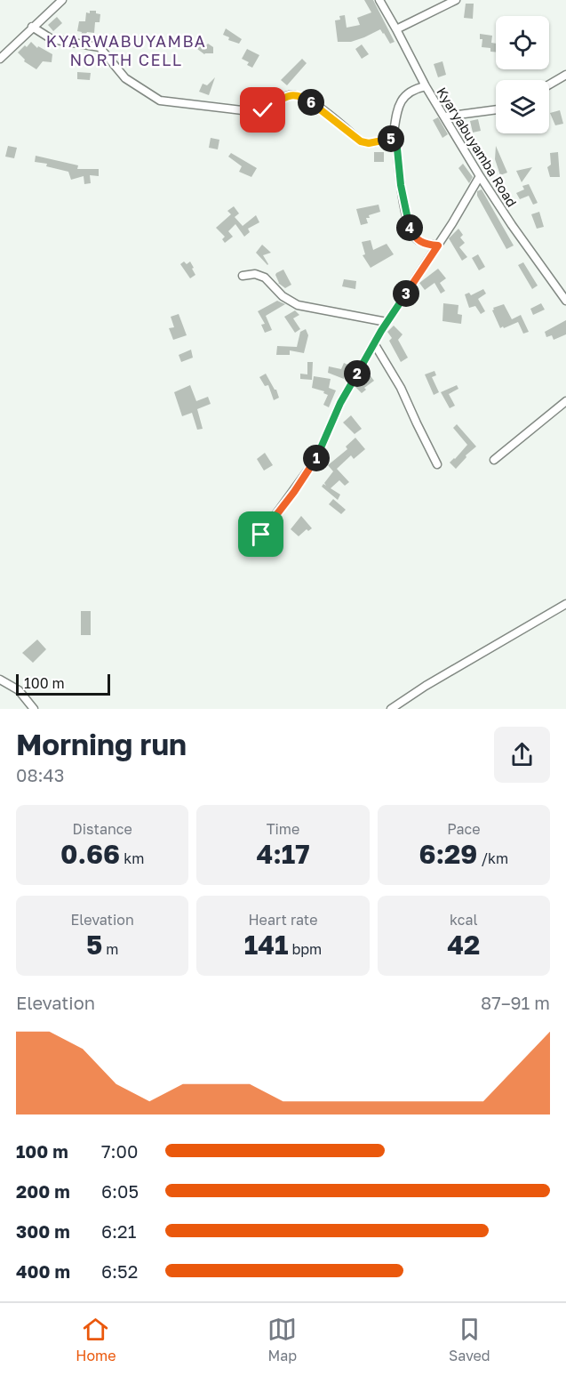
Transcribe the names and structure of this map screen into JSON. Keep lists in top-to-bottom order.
{
  "streets": {
    "street": ["Kyaryabuyamba Road"]
  },
  "districts": ["KYARWABUYAMBA NORTH CELL"],
  "scale_bar": "100 m",
  "page": {
    "pins": [
      "6",
      "5",
      "4",
      "3",
      "2",
      "1"
    ],
    "scale": "100 m",
    "heading": ["Morning run", "08:43"],
    "stats": [
      ["Distance", "0.66 km"],
      ["Time", "4:17"],
      ["Pace", "6:29 /km"],
      ["Elevation", "5 m"],
      ["Heart rate", "141 bpm"],
      ["kcal", "42"]
    ],
    "chart": ["Elevation", "87–91 m"],
    "list": [
      {
        "name": "100 m",
        "note": "7:00"
      },
      {
        "name": "200 m",
        "note": "6:05"
      },
      {
        "name": "300 m",
        "note": "6:21"
      },
      {
        "name": "400 m",
        "note": "6:52"
      }
    ],
    "tabs": ["Home", "Map", "Saved"]
  }
}
